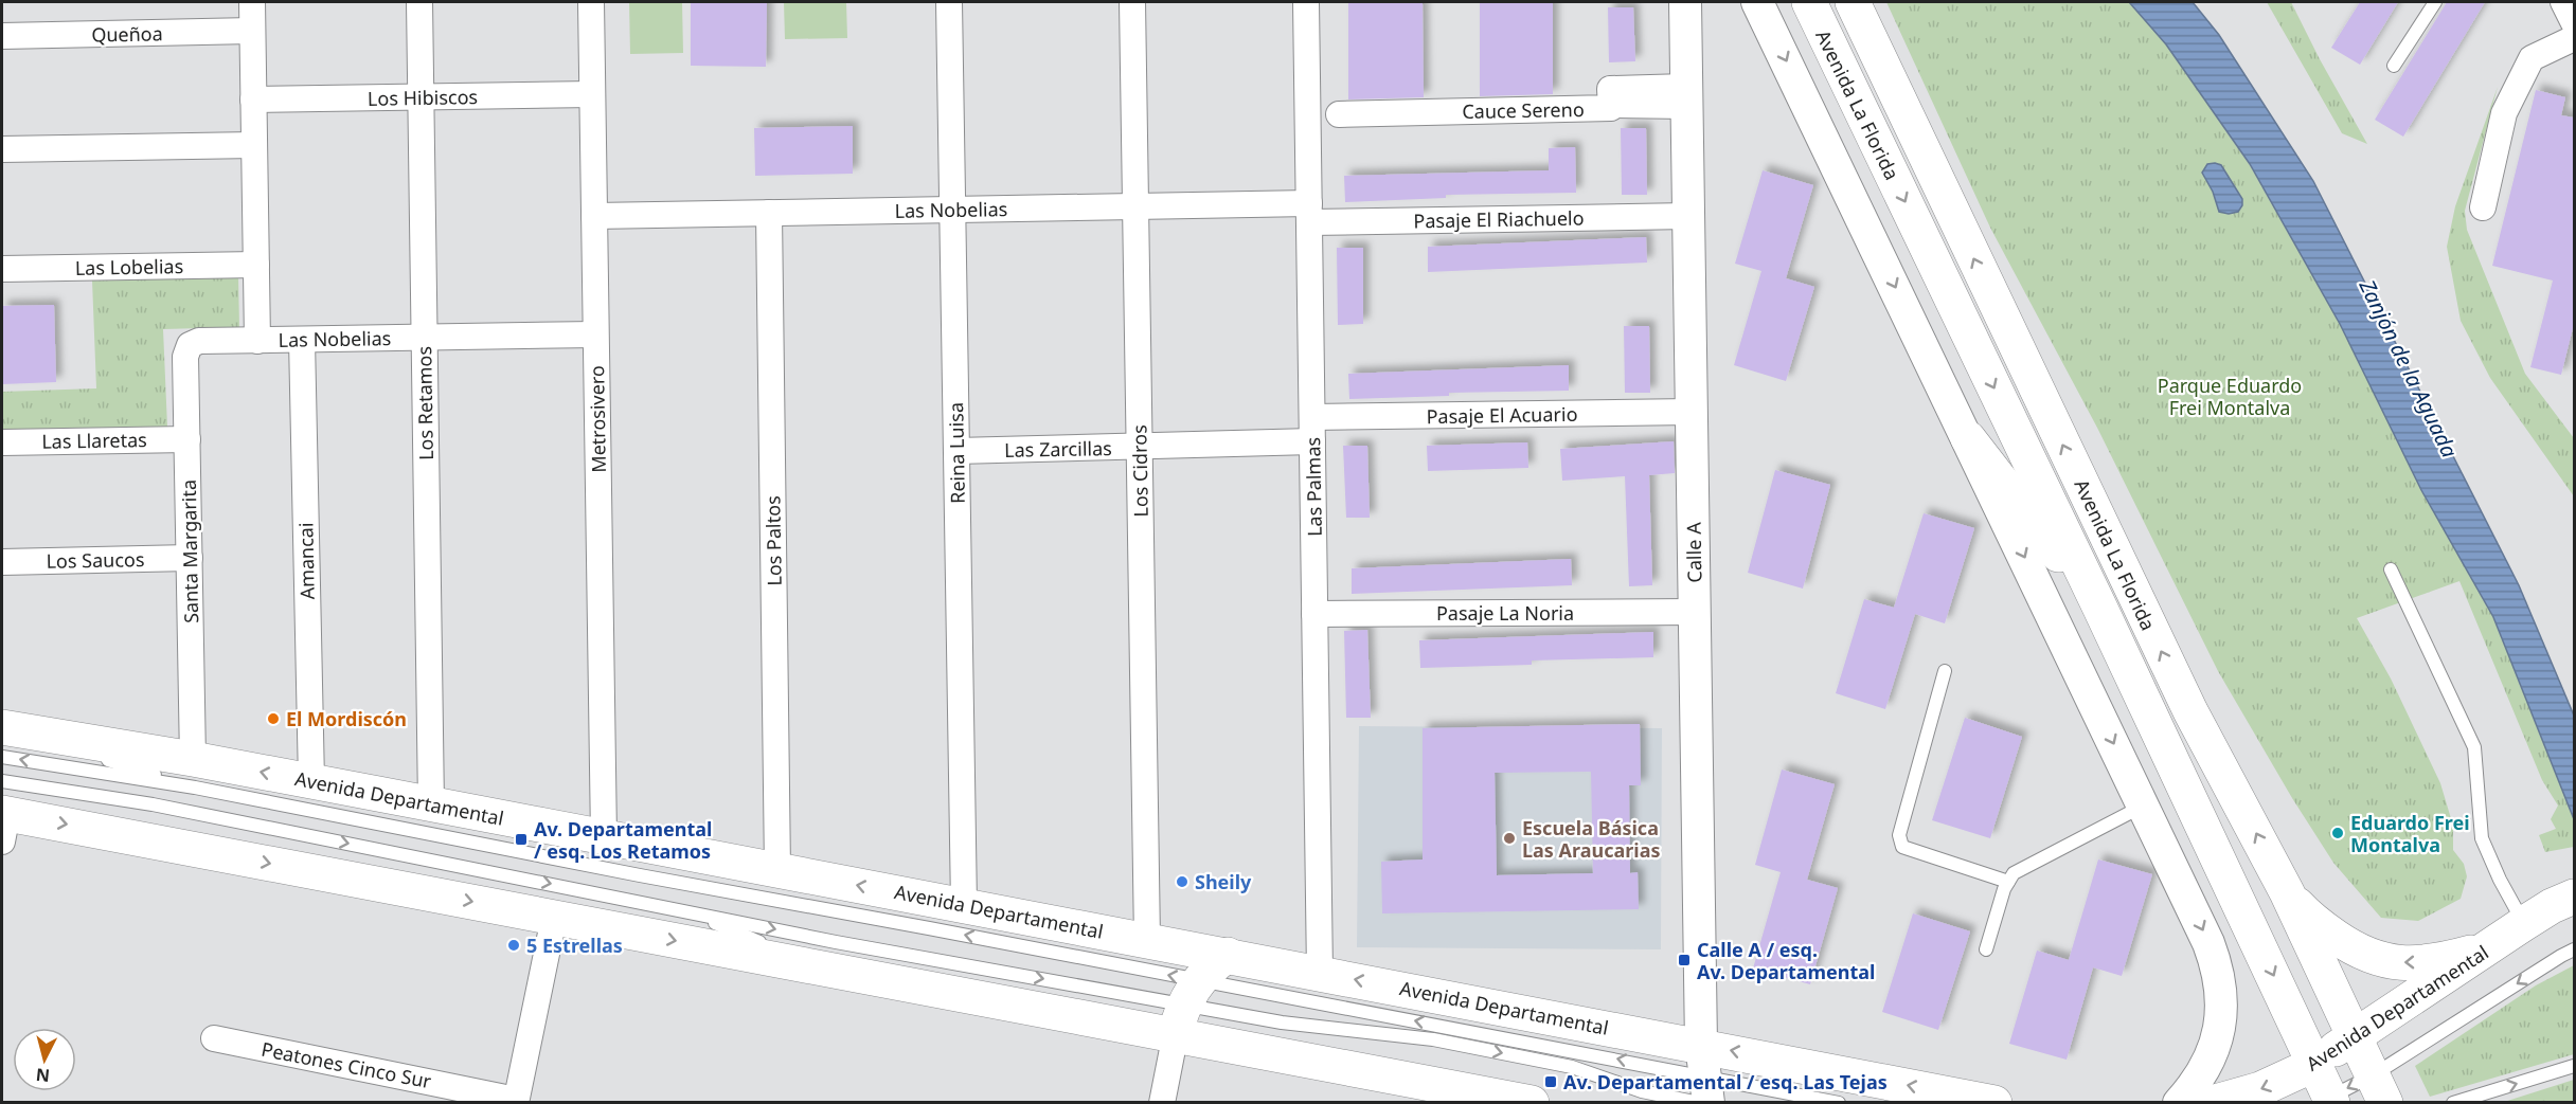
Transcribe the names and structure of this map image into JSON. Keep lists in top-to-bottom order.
{
  "streets": {
    "main road": ["Avenida La Florida", "Avenida Departamental"],
    "street": [
      "Queñoa",
      "Los Hibiscos",
      "Cauce Sereno",
      "Las Nobelias",
      "Pasaje El Riachuelo",
      "Las Lobelias",
      "Los Retamos",
      "Pasaje El Acuario",
      "Metrosivero",
      "Las Llaretas",
      "Las Zarcillas",
      "Reina Luisa",
      "Los Cidros",
      "Las Palmas",
      "Los Paltos",
      "Santa Margarita",
      "Calle A",
      "Los Saucos",
      "Amancai",
      "Pasaje La Noria",
      "Peatones Cinco Sur"
    ]
  },
  "crossings": [
    ["Los Hibiscos", "Los Retamos"],
    ["Los Hibiscos", "Metrosivero"],
    ["Avenida La Florida", "Avenida Departamental"],
    ["Cauce Sereno", "Calle A"],
    ["Las Nobelias", "Pasaje El Riachuelo"],
    ["Las Nobelias", "Los Retamos"],
    ["Las Nobelias", "Metrosivero"],
    ["Las Nobelias", "Reina Luisa"],
    ["Las Nobelias", "Los Cidros"],
    ["Las Nobelias", "Las Palmas"],
    ["Las Nobelias", "Los Paltos"],
    ["Las Nobelias", "Santa Margarita"],
    ["Las Nobelias", "Amancai"],
    ["Pasaje El Riachuelo", "Las Palmas"],
    ["Pasaje El Riachuelo", "Calle A"],
    ["Los Retamos", "Avenida Departamental"],
    ["Pasaje El Acuario", "Las Zarcillas"],
    ["Pasaje El Acuario", "Las Palmas"],
    ["Pasaje El Acuario", "Calle A"],
    ["Metrosivero", "Avenida Departamental"],
    ["Las Llaretas", "Santa Margarita"],
    ["Las Zarcillas", "Reina Luisa"],
    ["Las Zarcillas", "Los Cidros"],
    ["Las Zarcillas", "Las Palmas"],
    ["Reina Luisa", "Avenida Departamental"],
    ["Los Cidros", "Avenida Departamental"],
    ["Las Palmas", "Pasaje La Noria"],
    ["Las Palmas", "Avenida Departamental"],
    ["Los Paltos", "Avenida Departamental"],
    ["Santa Margarita", "Los Saucos"],
    ["Santa Margarita", "Avenida Departamental"],
    ["Calle A", "Pasaje La Noria"],
    ["Calle A", "Avenida Departamental"],
    ["Amancai", "Avenida Departamental"]
  ],
  "water": ["Zanjón de la Aguada"],
  "parks": ["Parque Eduardo Frei Montalva"],
  "places": {
    "other": [
      "El Mordiscón",
      "Eduardo Frei Montalva",
      "Escuela Básica Las Araucarias",
      "Sheily",
      "5 Estrellas"
    ],
    "transit": ["Av. Departamental / esq. Los Retamos", "Calle A / esq. Av. Departamental", "Av. Departamental / esq. Las Tejas"]
  },
  "north": "bottom"
}
